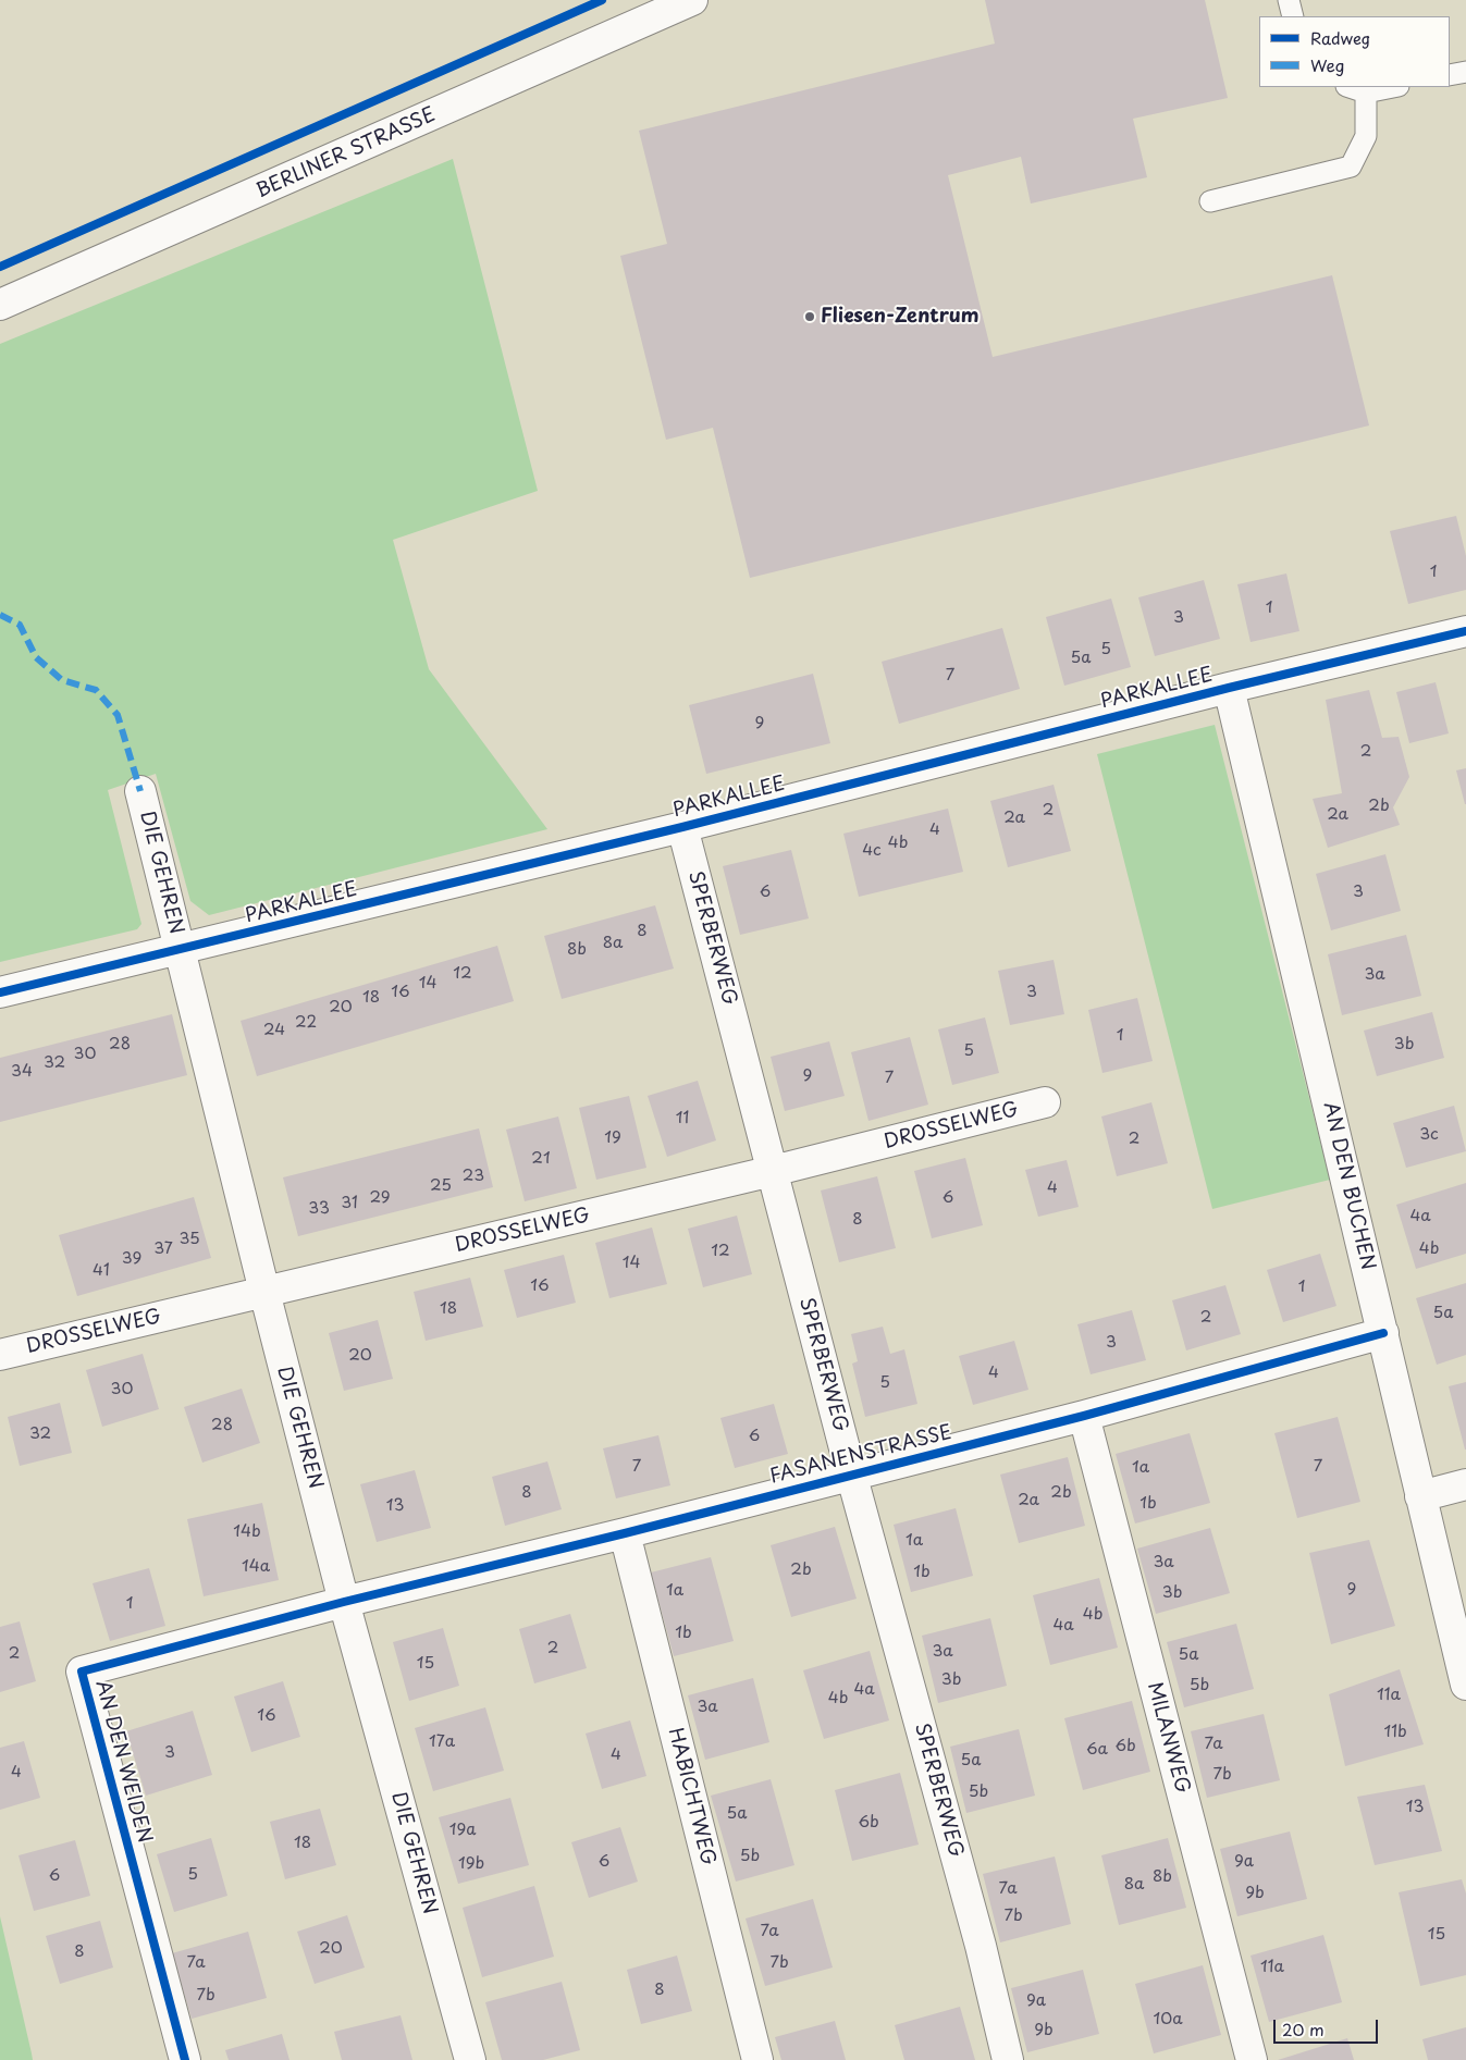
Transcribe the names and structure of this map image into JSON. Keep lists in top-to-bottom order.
{
  "streets": {
    "street": [
      "BERLINER STRASSE",
      "PARKALLEE",
      "DIE GEHREN",
      "SPERBERWEG",
      "DROSSELWEG",
      "AN DEN BUCHEN",
      "FASANENSTRASSE",
      "MILANWEG",
      "AN DEN WEIDEN",
      "HABICHTWEG"
    ]
  },
  "crossings": [
    ["PARKALLEE", "DIE GEHREN"],
    ["PARKALLEE", "SPERBERWEG"],
    ["PARKALLEE", "AN DEN BUCHEN"],
    ["DIE GEHREN", "DROSSELWEG"],
    ["DIE GEHREN", "FASANENSTRASSE"],
    ["DIE GEHREN", "AN DEN WEIDEN"],
    ["SPERBERWEG", "DROSSELWEG"],
    ["SPERBERWEG", "FASANENSTRASSE"],
    ["AN DEN BUCHEN", "FASANENSTRASSE"],
    ["FASANENSTRASSE", "MILANWEG"],
    ["FASANENSTRASSE", "AN DEN WEIDEN"],
    ["FASANENSTRASSE", "HABICHTWEG"]
  ],
  "places": ["Fliesen-Zentrum"],
  "house_numbers": [
    "1",
    "1",
    "3",
    "5",
    "5a",
    "7",
    "9",
    "2",
    "2b",
    "2",
    "2a",
    "2a",
    "4",
    "4b",
    "4c",
    "6",
    "3",
    "8",
    "8a",
    "8b",
    "12",
    "3a",
    "14",
    "16",
    "3",
    "18",
    "20",
    "22",
    "24",
    "1",
    "28",
    "3b",
    "5",
    "30",
    "32",
    "34",
    "9",
    "7",
    "11",
    "3c",
    "19",
    "2",
    "21",
    "23",
    "25",
    "4",
    "29",
    "6",
    "31",
    "33",
    "4a",
    "8",
    "35",
    "37",
    "4b",
    "12",
    "39",
    "14",
    "41",
    "16",
    "1",
    "18",
    "5a",
    "2",
    "3",
    "20",
    "4",
    "5",
    "30",
    "28",
    "32",
    "6",
    "7",
    "7",
    "1a",
    "8",
    "2b",
    "2a",
    "1b",
    "13",
    "14b",
    "1a",
    "3a",
    "14a",
    "2b",
    "1b",
    "9",
    "1a",
    "3b",
    "1",
    "4b",
    "4a",
    "1b",
    "2",
    "3a",
    "2",
    "5a",
    "15",
    "3b",
    "5b",
    "4a",
    "11a",
    "4b",
    "3a",
    "16",
    "11b",
    "17a",
    "7a",
    "6b",
    "6a",
    "3",
    "4",
    "5a",
    "4",
    "7b",
    "5b",
    "13",
    "5a",
    "6b",
    "19a",
    "18",
    "5b",
    "6",
    "9a",
    "19b",
    "5",
    "6",
    "8b",
    "8a",
    "7a",
    "9b",
    "7b",
    "7a",
    "15",
    "20",
    "8",
    "7a",
    "7b",
    "11a",
    "8",
    "7b",
    "9a",
    "10a",
    "9b"
  ],
  "legend": ["Radweg", "Weg"],
  "scale_bar": "20 m"
}
